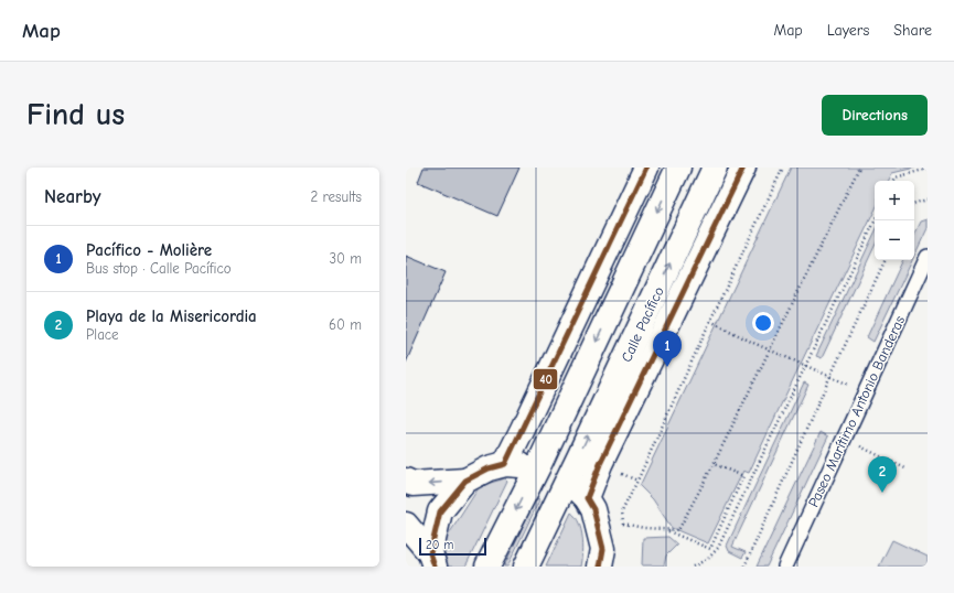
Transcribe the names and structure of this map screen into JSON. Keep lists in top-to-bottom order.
{
  "streets": {
    "main road": ["Calle Pacífico"],
    "street": ["Paseo Marítimo Antonio Banderas"]
  },
  "lines": ["transit line 40"],
  "scale_bar": "20 m",
  "page": {
    "header": "Map",
    "nav": ["Map", "Layers", "Share"],
    "buttons": "Directions",
    "title": "Find us",
    "heading": ["Nearby", "2 results"],
    "map_buttons": ["+", "−"],
    "list": [
      {
        "mark": "1",
        "name": "Pacífico - Molière",
        "note": "Bus stop · Calle Pacífico",
        "value": "30 m"
      },
      {
        "mark": "2",
        "name": "Playa de la Misericordia",
        "note": "Place",
        "value": "60 m"
      }
    ],
    "pins": ["1", "2"],
    "scale": "20 m"
  }
}
